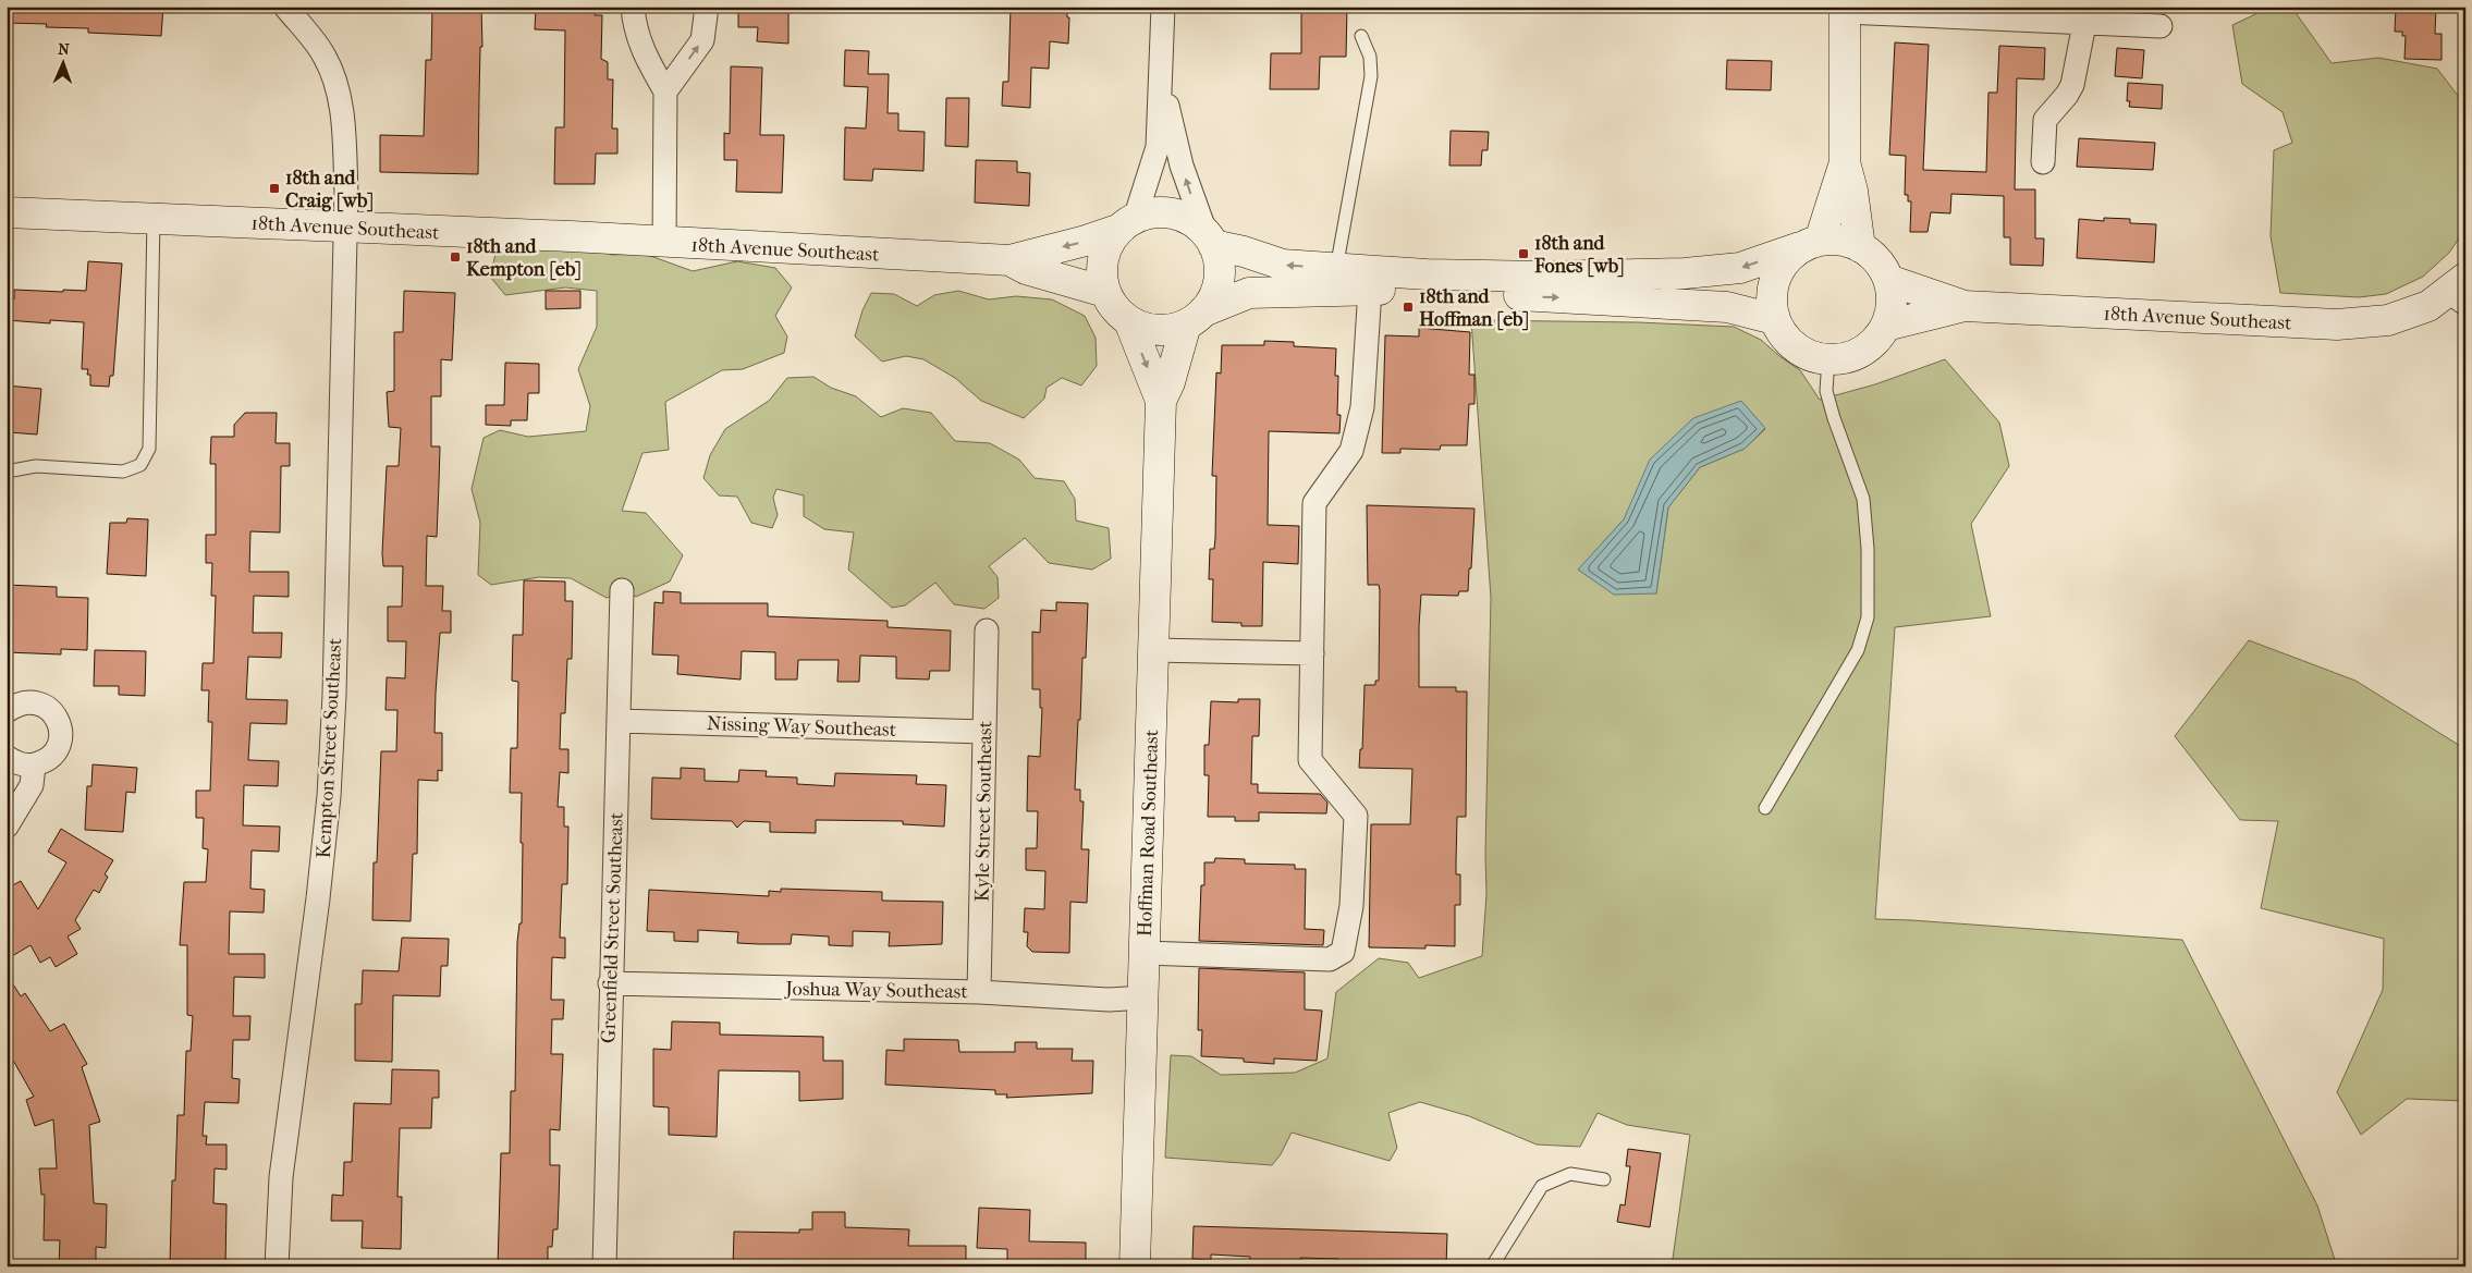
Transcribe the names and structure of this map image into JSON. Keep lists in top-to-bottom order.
{
  "streets": {
    "street": [
      "18th Avenue Southeast",
      "Nissing Way Southeast",
      "Kempton Street Southeast",
      "Kyle Street Southeast",
      "Hoffman Road Southeast",
      "Greenfield Street Southeast",
      "Joshua Way Southeast"
    ]
  },
  "crossings": [
    ["18th Avenue Southeast", "Kempton Street Southeast"],
    ["18th Avenue Southeast", "Hoffman Road Southeast"],
    ["Nissing Way Southeast", "Kyle Street Southeast"],
    ["Nissing Way Southeast", "Greenfield Street Southeast"],
    ["Kyle Street Southeast", "Joshua Way Southeast"],
    ["Hoffman Road Southeast", "Joshua Way Southeast"],
    ["Greenfield Street Southeast", "Joshua Way Southeast"]
  ],
  "places": {
    "transit": [
      "18th and Craig [wb]",
      "18th and Fones [wb]",
      "18th and Kempton [eb]",
      "18th and Hoffman [eb]"
    ]
  },
  "north": "top"
}
